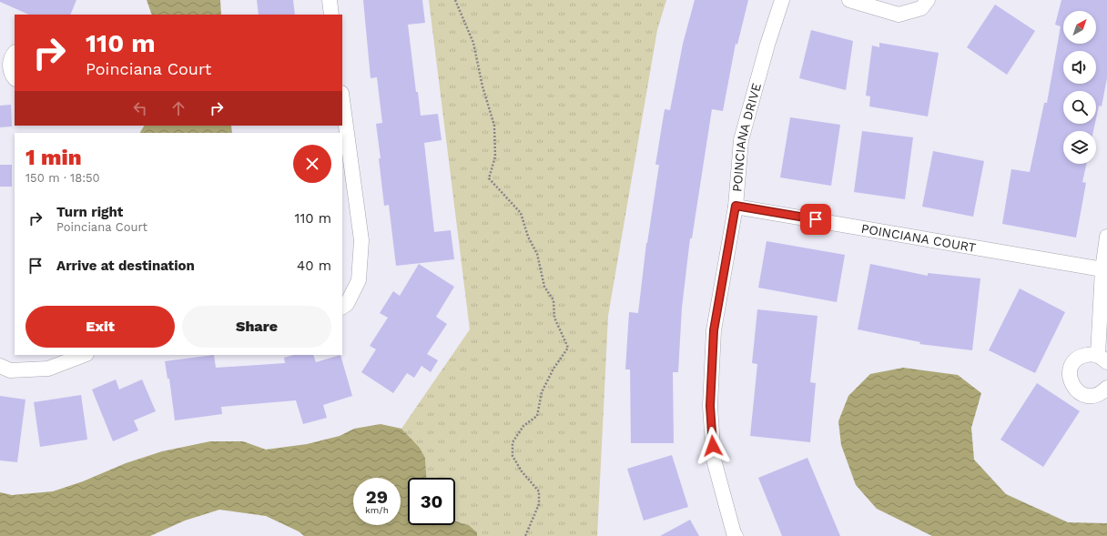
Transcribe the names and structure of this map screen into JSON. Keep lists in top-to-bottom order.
{
  "streets": {
    "street": ["POINCIANA DRIVE", "POINCIANA COURT"]
  },
  "crossings": [
    ["POINCIANA DRIVE", "POINCIANA COURT"]
  ],
  "north": "top right",
  "page": {
    "turn": ["110 m", "Poinciana Court"],
    "heading": ["1 min", "150 m · 18:50"],
    "list": [
      {
        "name": "Turn right",
        "note": "Poinciana Court",
        "value": "110 m"
      },
      {
        "name": "Arrive at destination",
        "value": "40 m"
      }
    ],
    "buttons": ["Exit", "Share"],
    "speed": "29 km/h",
    "limit": "30"
  }
}
